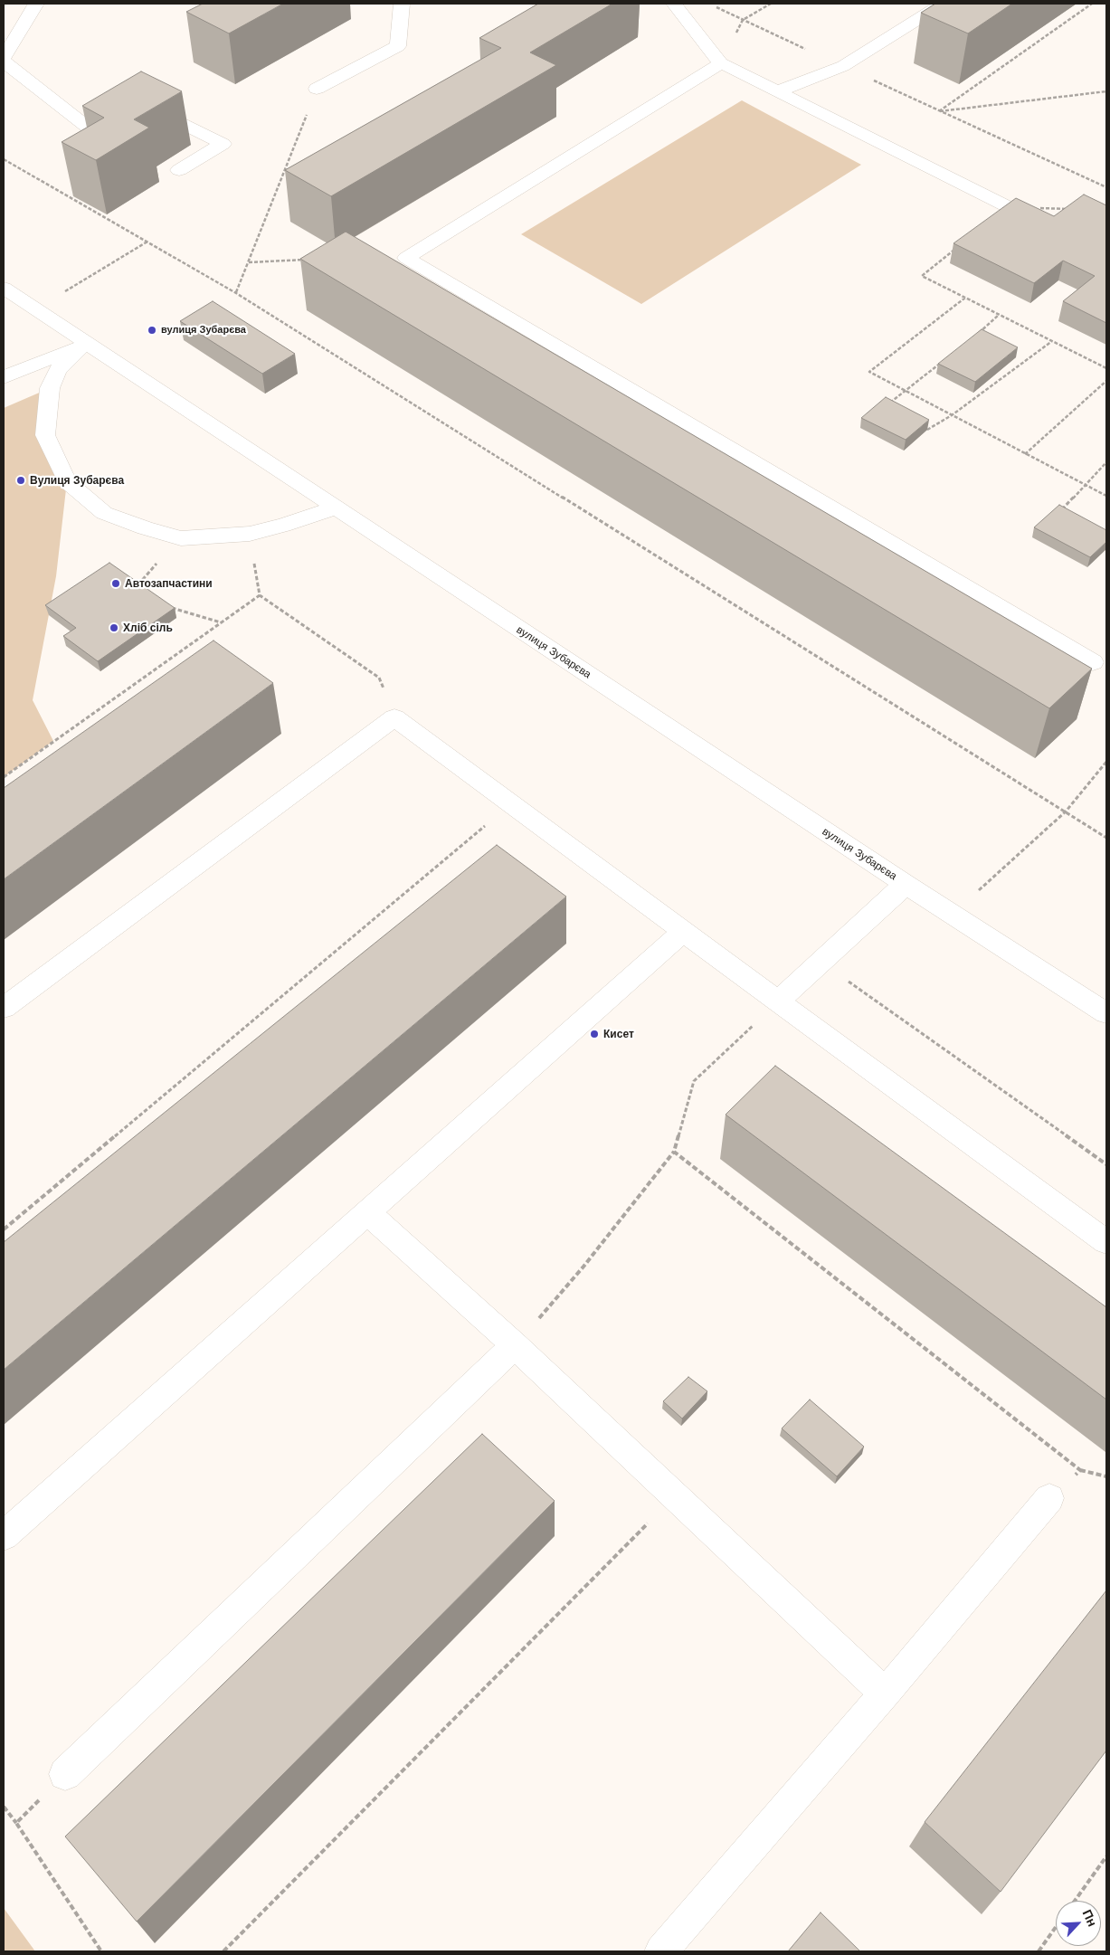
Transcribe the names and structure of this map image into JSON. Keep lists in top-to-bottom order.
{
  "streets": {
    "street": ["вулиця Зубарєва"]
  },
  "places": [
    "вулиця Зубарєва",
    "Вулиця Зубарєва",
    "Автозапчастини",
    "Хліб сіль",
    "Кисет"
  ],
  "north": "top right"
}
